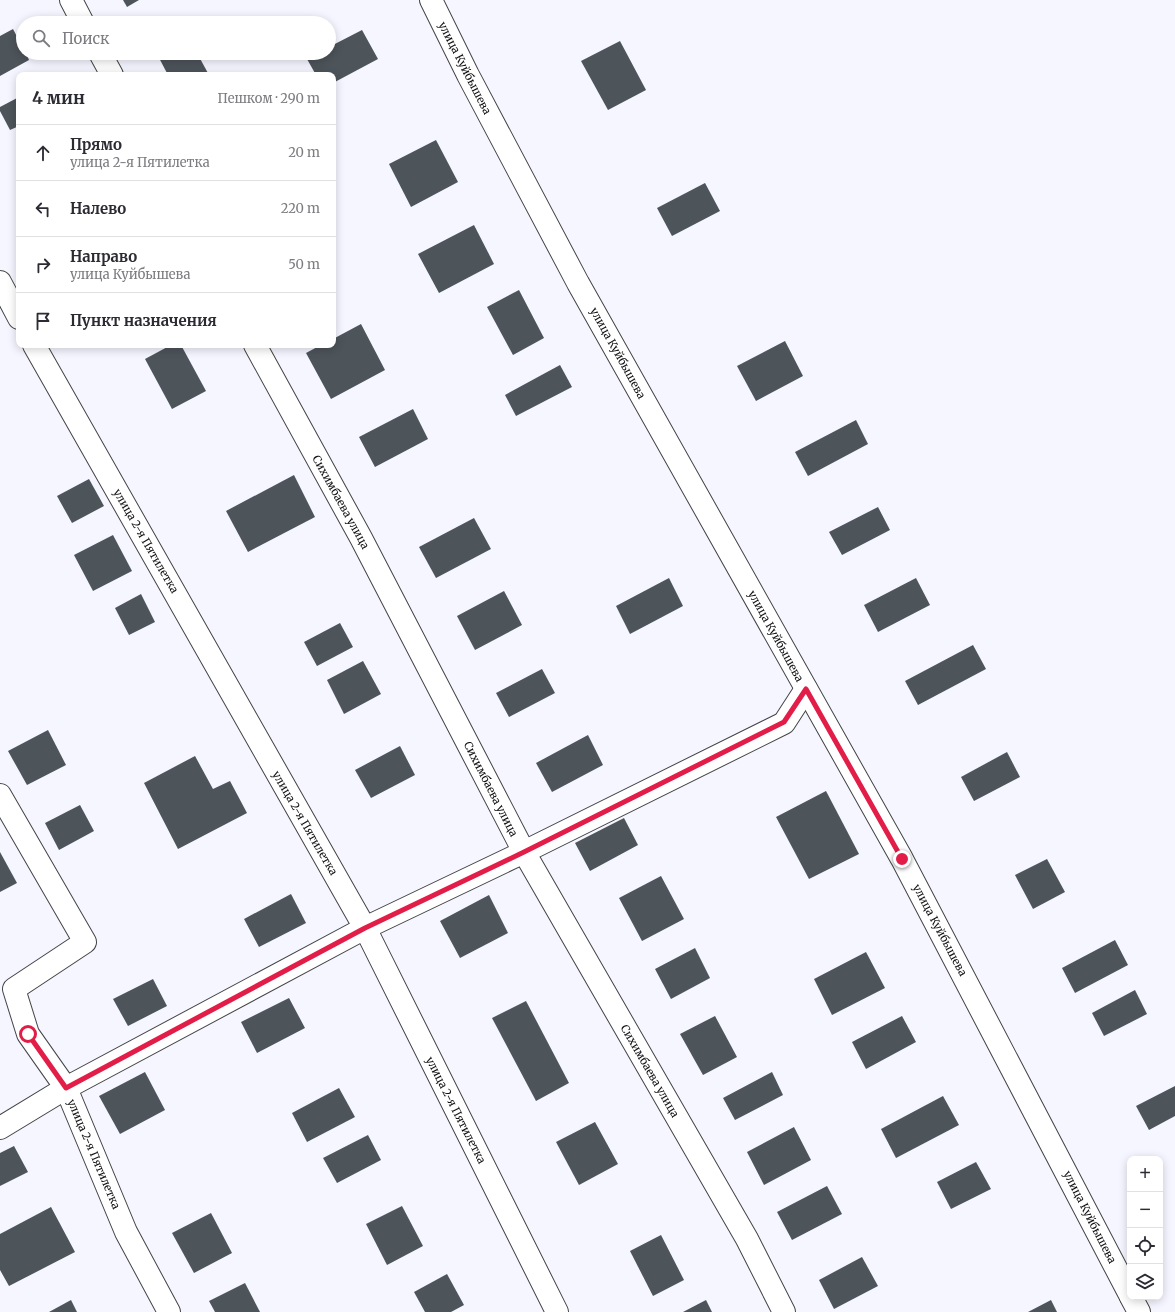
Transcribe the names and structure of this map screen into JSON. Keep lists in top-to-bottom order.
{
  "streets": {
    "street": ["улица Куйбышева", "Сихимбаева улица", "улица 2-я Пятилетка"]
  },
  "page": {
    "search": "Поиск",
    "heading": ["4 мин", "Пешком · 290 m"],
    "list": [
      ["Прямо", "улица 2-я Пятилетка", "20 m"],
      ["Налево", "220 m"],
      ["Направо", "улица Куйбышева", "50 m"],
      "Пункт назначения"
    ],
    "map_buttons": ["+", "−"]
  }
}
